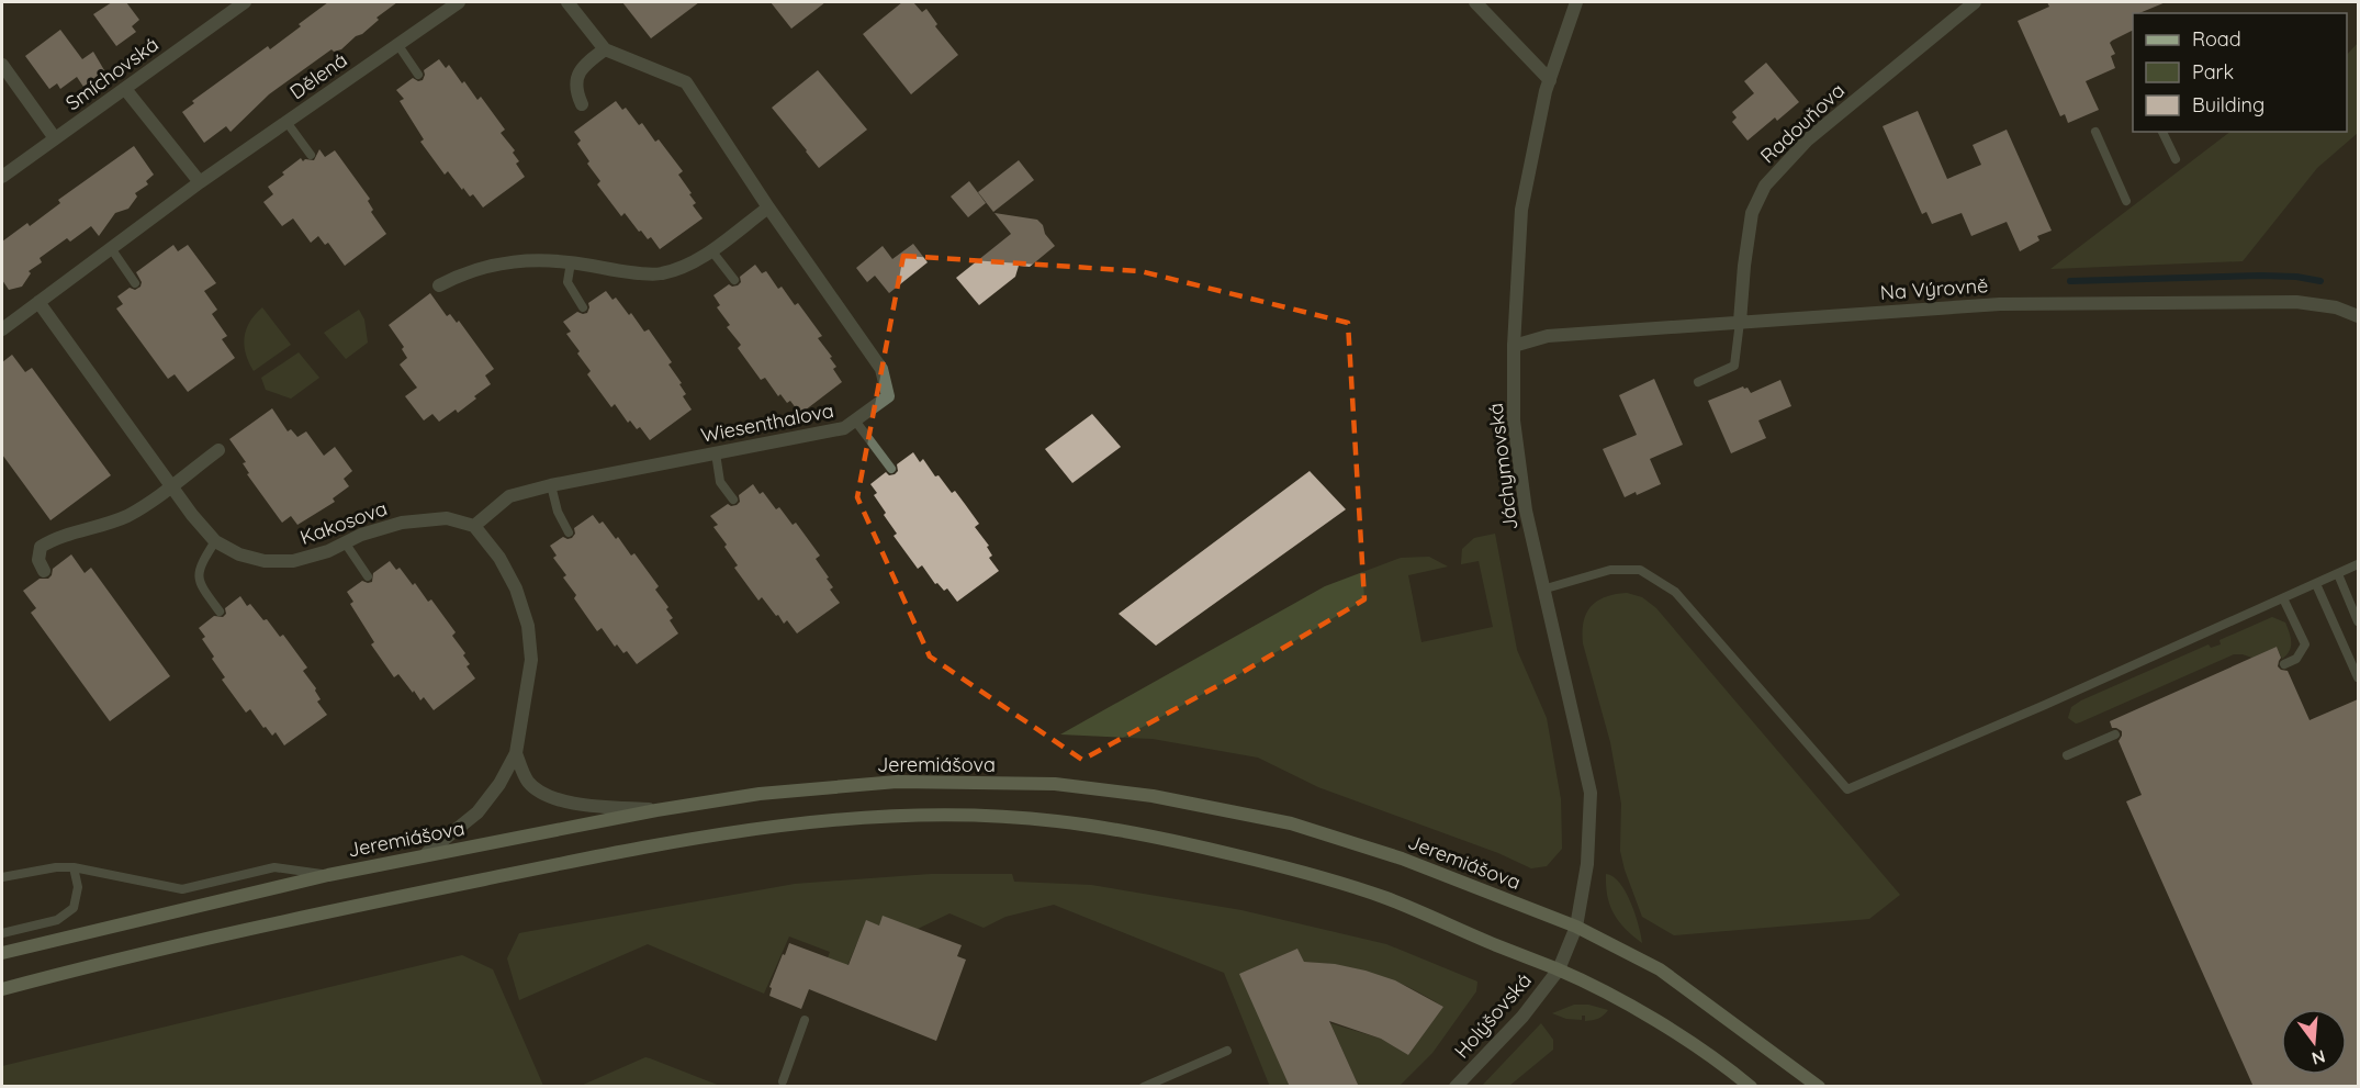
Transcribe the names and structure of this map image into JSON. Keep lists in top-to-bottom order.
{
  "streets": {
    "main road": ["Jeremiášova"],
    "street": [
      "Smíchovská",
      "Dělená",
      "Radouňova",
      "Na Výrovně",
      "Wiesenthalova",
      "Jáchymovská",
      "Kakosova",
      "Holýšovská"
    ]
  },
  "crossings": [
    ["Dělená", "Kakosova"],
    ["Radouňova", "Na Výrovně"],
    ["Na Výrovně", "Jáchymovská"],
    ["Wiesenthalova", "Kakosova"],
    ["Jáchymovská", "Jeremiášova"],
    ["Jáchymovská", "Holýšovská"],
    ["Jeremiášova", "Holýšovská"]
  ],
  "legend": ["Road", "Park", "Building"],
  "north": "bottom"
}
